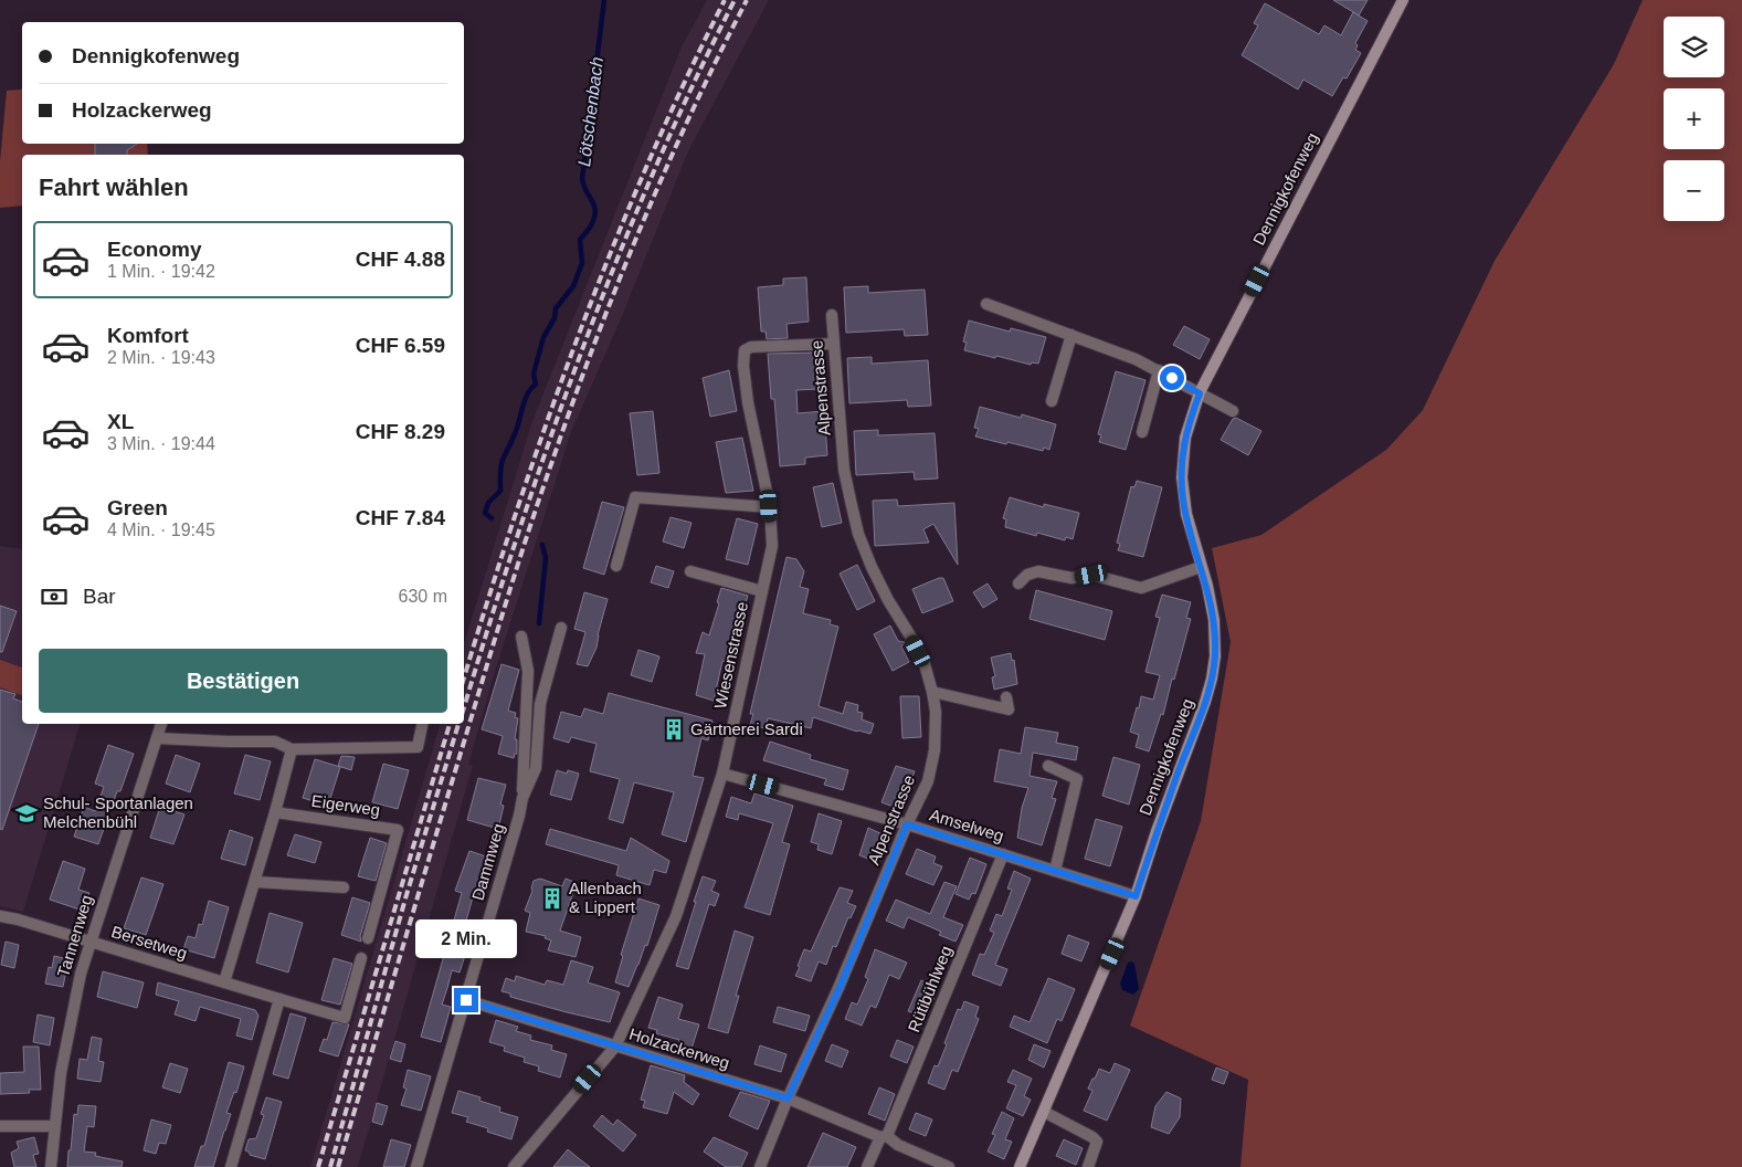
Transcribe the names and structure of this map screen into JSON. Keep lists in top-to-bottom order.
{
  "streets": {
    "street": [
      "Dennigkofenweg",
      "Alpenstrasse",
      "Wiesenstrasse",
      "Eigerweg",
      "Amselweg",
      "Dammweg",
      "Tannenweg",
      "Bersetweg",
      "Rütibühlweg",
      "Holzackerweg"
    ]
  },
  "crossings": [
    ["Dennigkofenweg", "Amselweg"],
    ["Alpenstrasse", "Wiesenstrasse"],
    ["Alpenstrasse", "Amselweg"],
    ["Alpenstrasse", "Holzackerweg"],
    ["Wiesenstrasse", "Amselweg"],
    ["Wiesenstrasse", "Holzackerweg"],
    ["Amselweg", "Rütibühlweg"],
    ["Dammweg", "Holzackerweg"],
    ["Tannenweg", "Bersetweg"],
    ["Rütibühlweg", "Holzackerweg"]
  ],
  "water": ["Lötschenbach"],
  "places": {
    "building": ["Gärtnerei Sardi", "Allenbach & Lippert"],
    "school or university": ["Schul- Sportanlagen Melchenbühl"]
  },
  "page": {
    "map_buttons": ["+", "−"],
    "banner": ["Dennigkofenweg", "Holzackerweg"],
    "heading": "Fahrt wählen",
    "list": [
      {
        "name": "Economy",
        "note": "1 Min. · 19:42",
        "value": "CHF 4.88"
      },
      {
        "name": "Komfort",
        "note": "2 Min. · 19:43",
        "value": "CHF 6.59"
      },
      {
        "name": "XL",
        "note": "3 Min. · 19:44",
        "value": "CHF 8.29"
      },
      {
        "name": "Green",
        "note": "4 Min. · 19:45",
        "value": "CHF 7.84"
      }
    ],
    "pay": ["Bar", "630 m"],
    "buttons": "Bestätigen",
    "bubble": "2 Min."
  }
}
